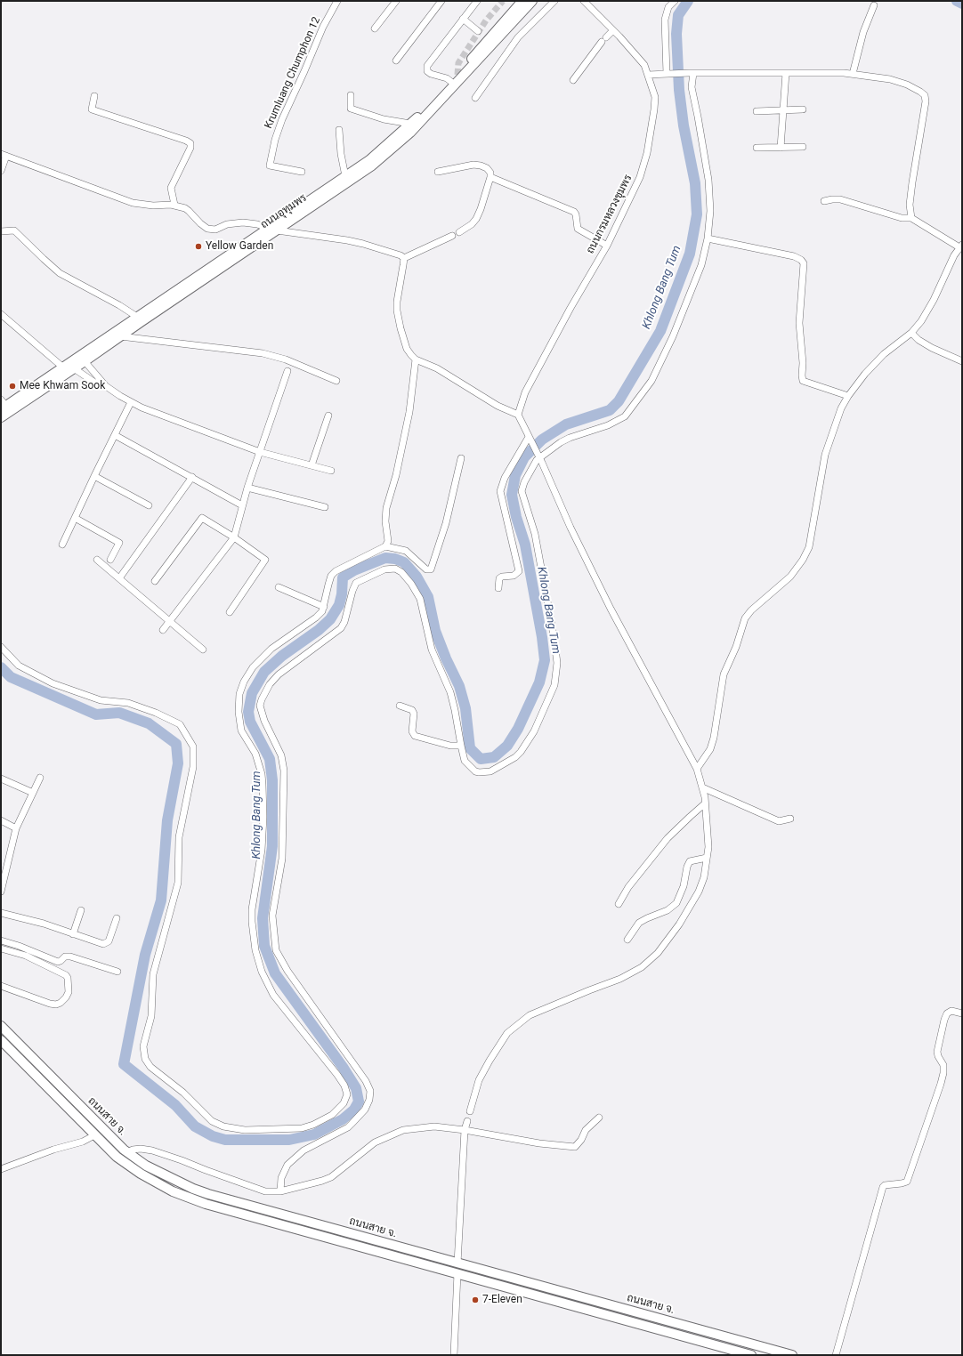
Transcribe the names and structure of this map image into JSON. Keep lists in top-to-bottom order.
{
  "streets": {
    "main road": ["ถนนอุทุมพร", "ถนนสาย จ."],
    "street": ["Krumluang Chumphon 12", "ถนนกรมหลวงชุมพร"]
  },
  "water": ["Khlong Bang Tum"],
  "places": ["Yellow Garden", "Mee Khwam Sook", "7-Eleven"]
}
